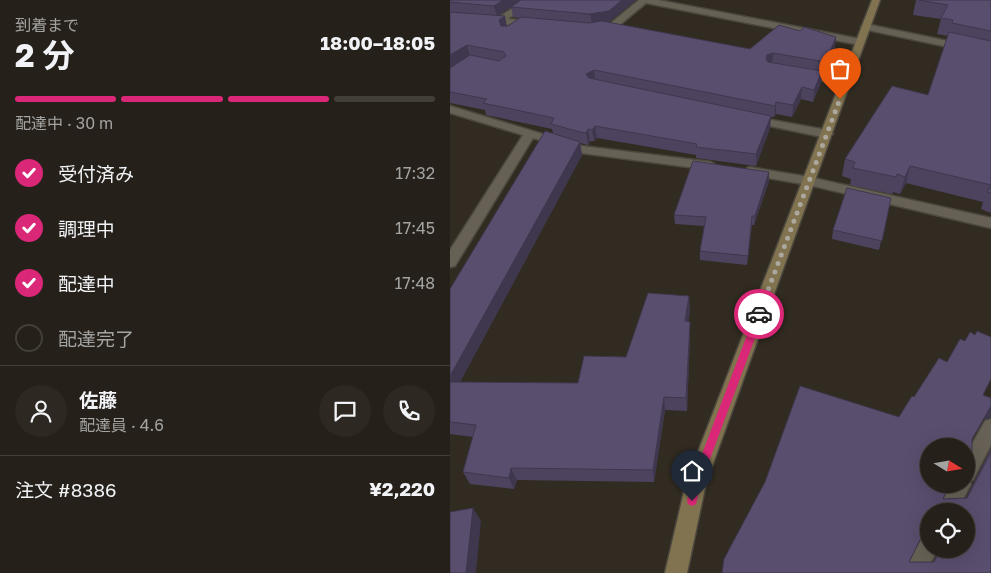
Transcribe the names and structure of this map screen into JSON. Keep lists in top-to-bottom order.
{
  "north": "right",
  "page": {
    "heading": ["2 分", "到着まで", "18:00–18:05"],
    "panel": [
      "佐藤",
      "配達員 · 4.6",
      "注文 #8386",
      "¥2,220"
    ],
    "bar": "配達中 · 30 m",
    "list": [
      ["受付済み", "17:32"],
      ["調理中", "17:45"],
      ["配達中", "17:48"],
      "配達完了"
    ]
  }
}
